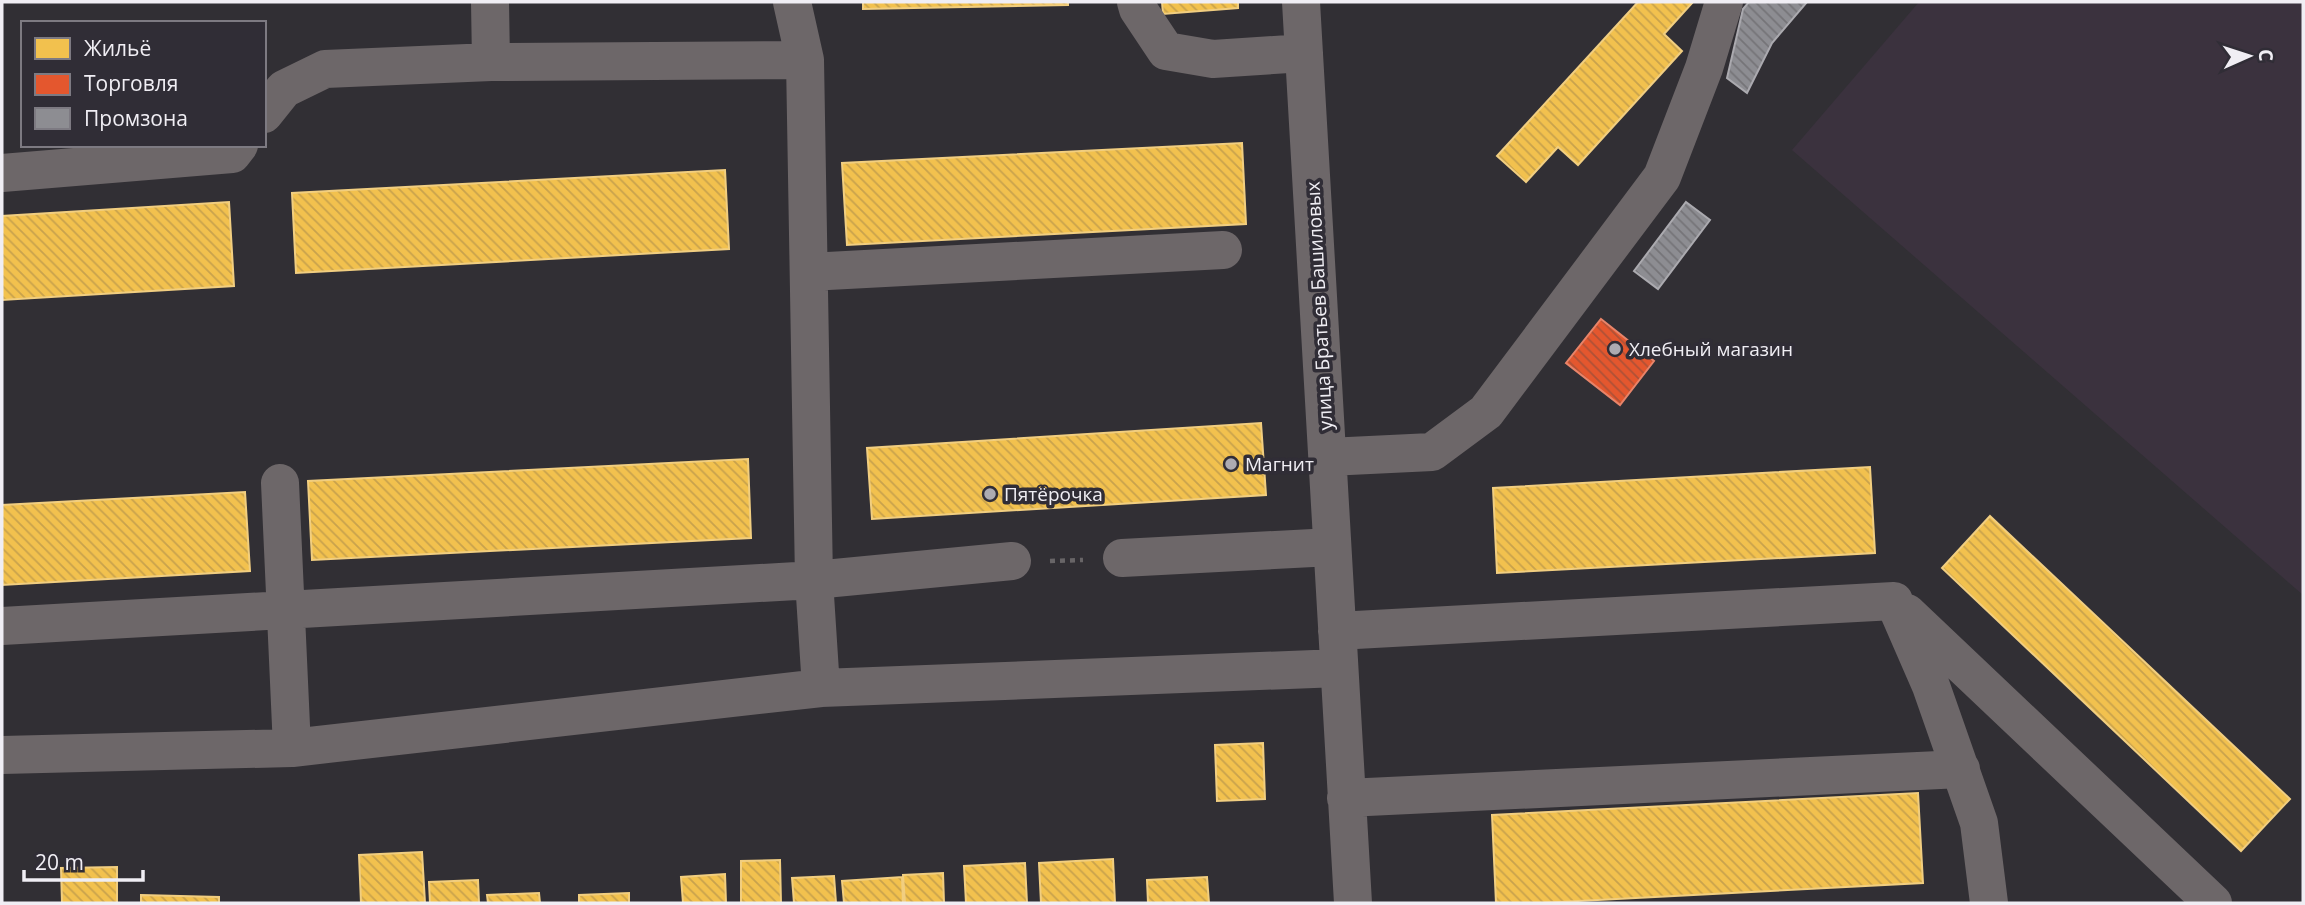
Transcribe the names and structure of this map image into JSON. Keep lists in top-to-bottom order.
{
  "streets": {
    "street": ["улица Братьев Башиловых"]
  },
  "places": ["Хлебный магазин", "Магнит", "Пятёрочка"],
  "legend": ["Жильё", "Торговля", "Промзона"],
  "scale_bar": "20 m",
  "north": "right"
}
